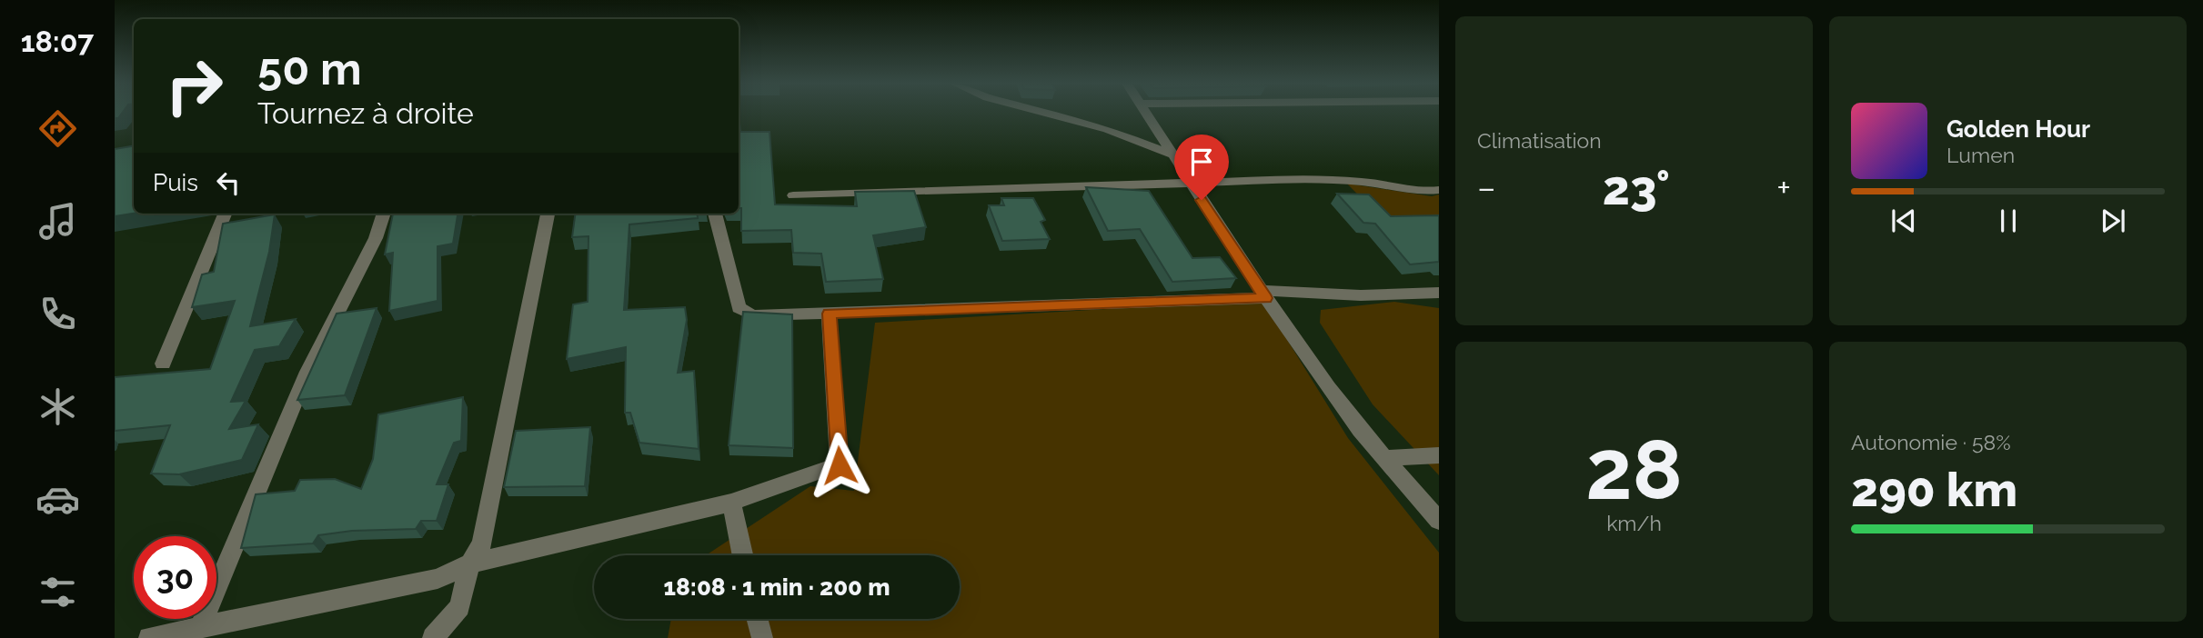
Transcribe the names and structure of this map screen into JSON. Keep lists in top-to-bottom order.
{
  "page": {
    "tabs": "18:07",
    "tile": [
      "Climatisation",
      ["28", "km/h"],
      ["Autonomie · 58%", "290 km"]
    ],
    "turn": ["50 m", "Tournez à droite"],
    "song": ["Golden Hour", "Lumen"],
    "then": "Puis",
    "heat": ["−", "23°", "+"],
    "limit": "30",
    "trip": "18:08 · 1 min · 200 m"
  }
}
